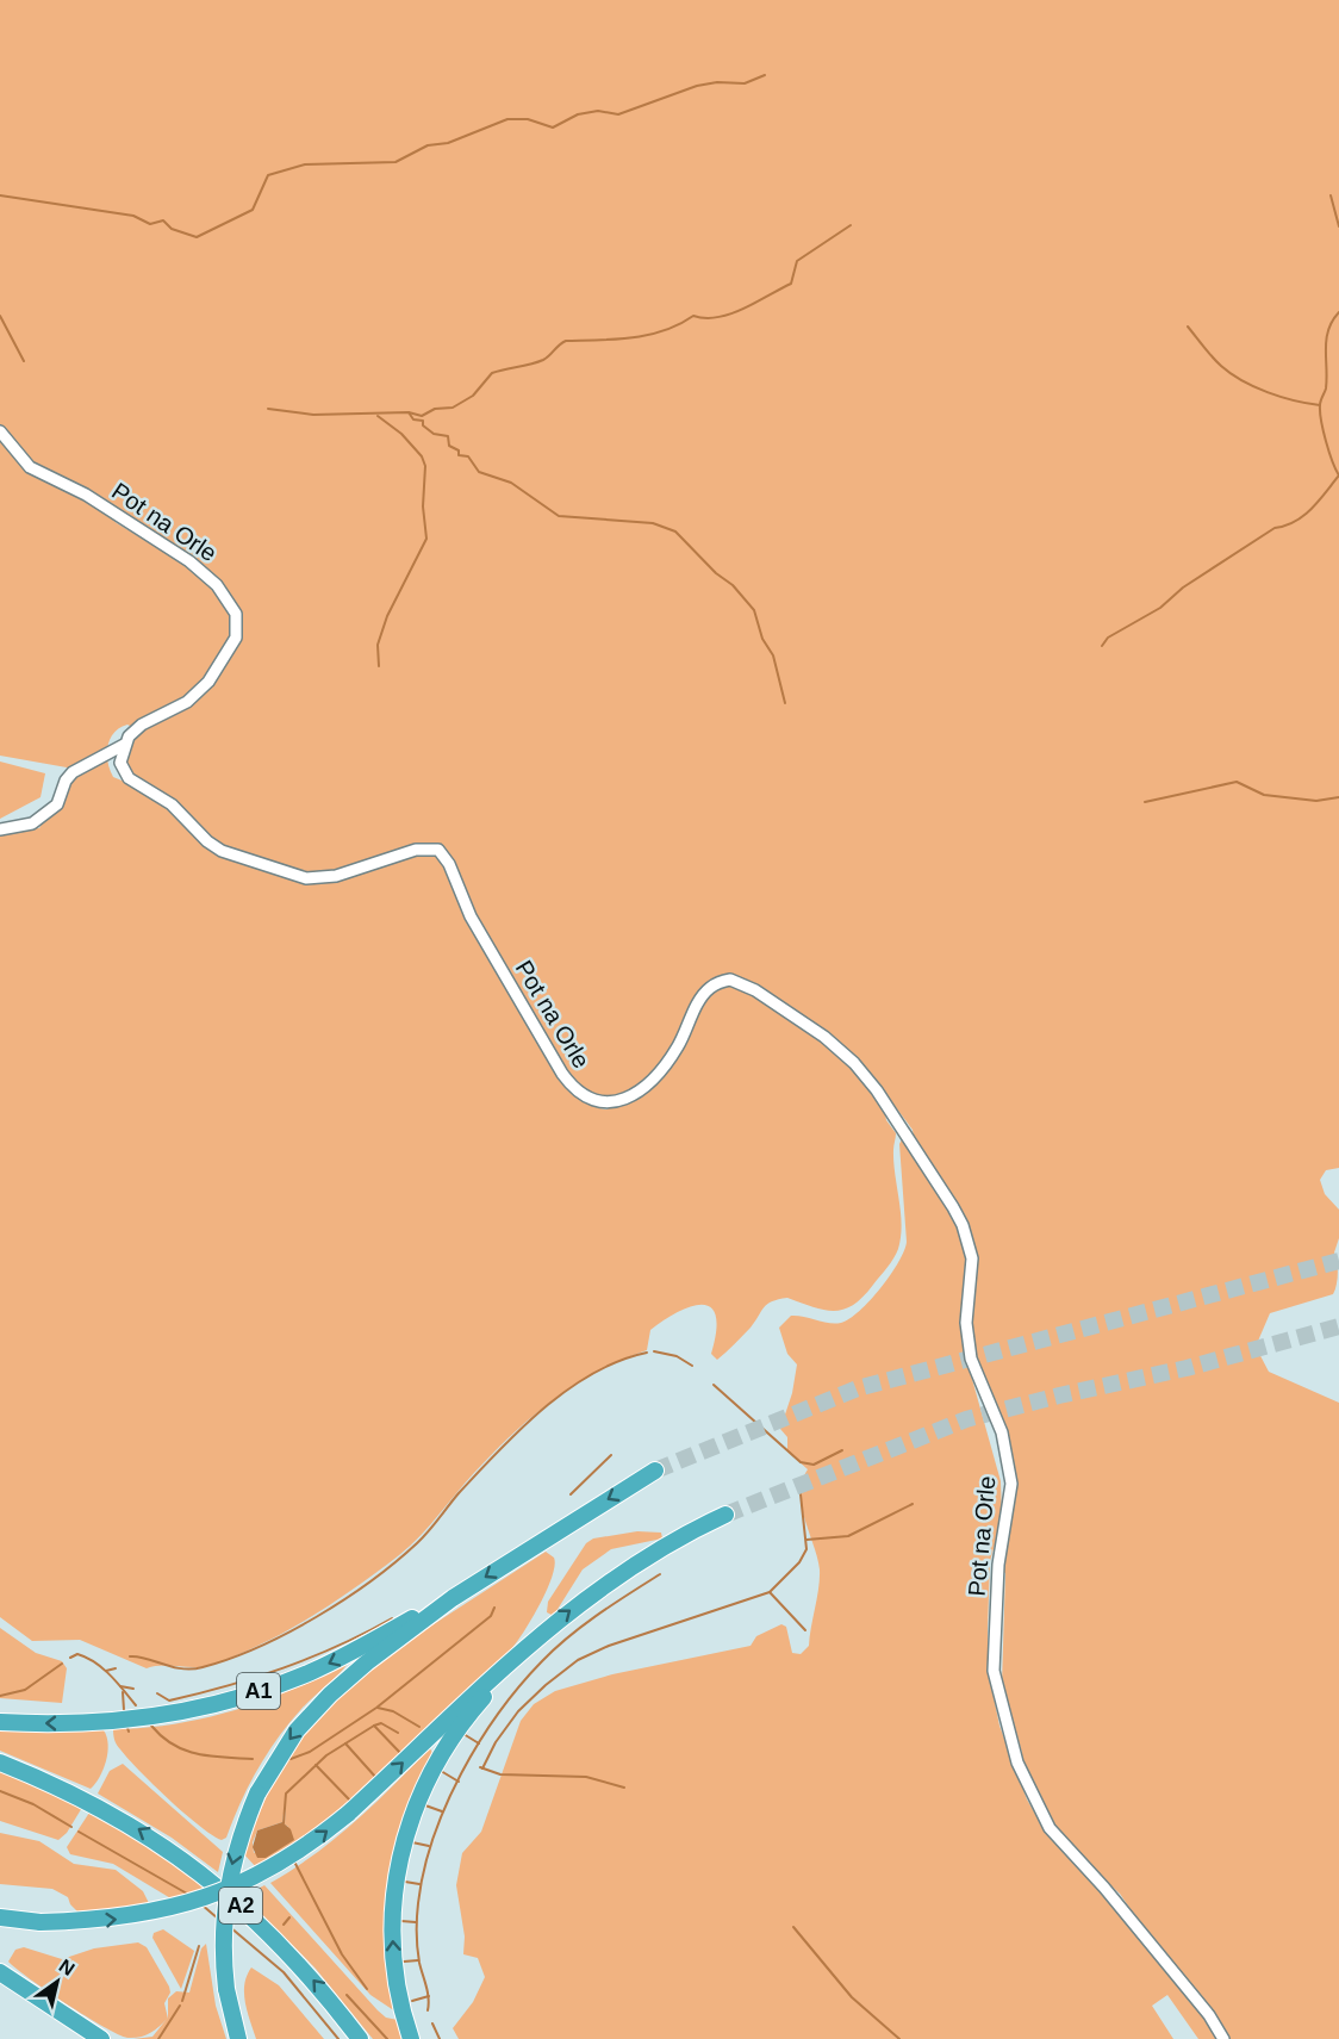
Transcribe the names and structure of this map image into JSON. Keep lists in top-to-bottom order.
{
  "streets": {
    "highway": ["A1", "A2"],
    "street": ["Pot na Orle"]
  },
  "north": "top right"
}
